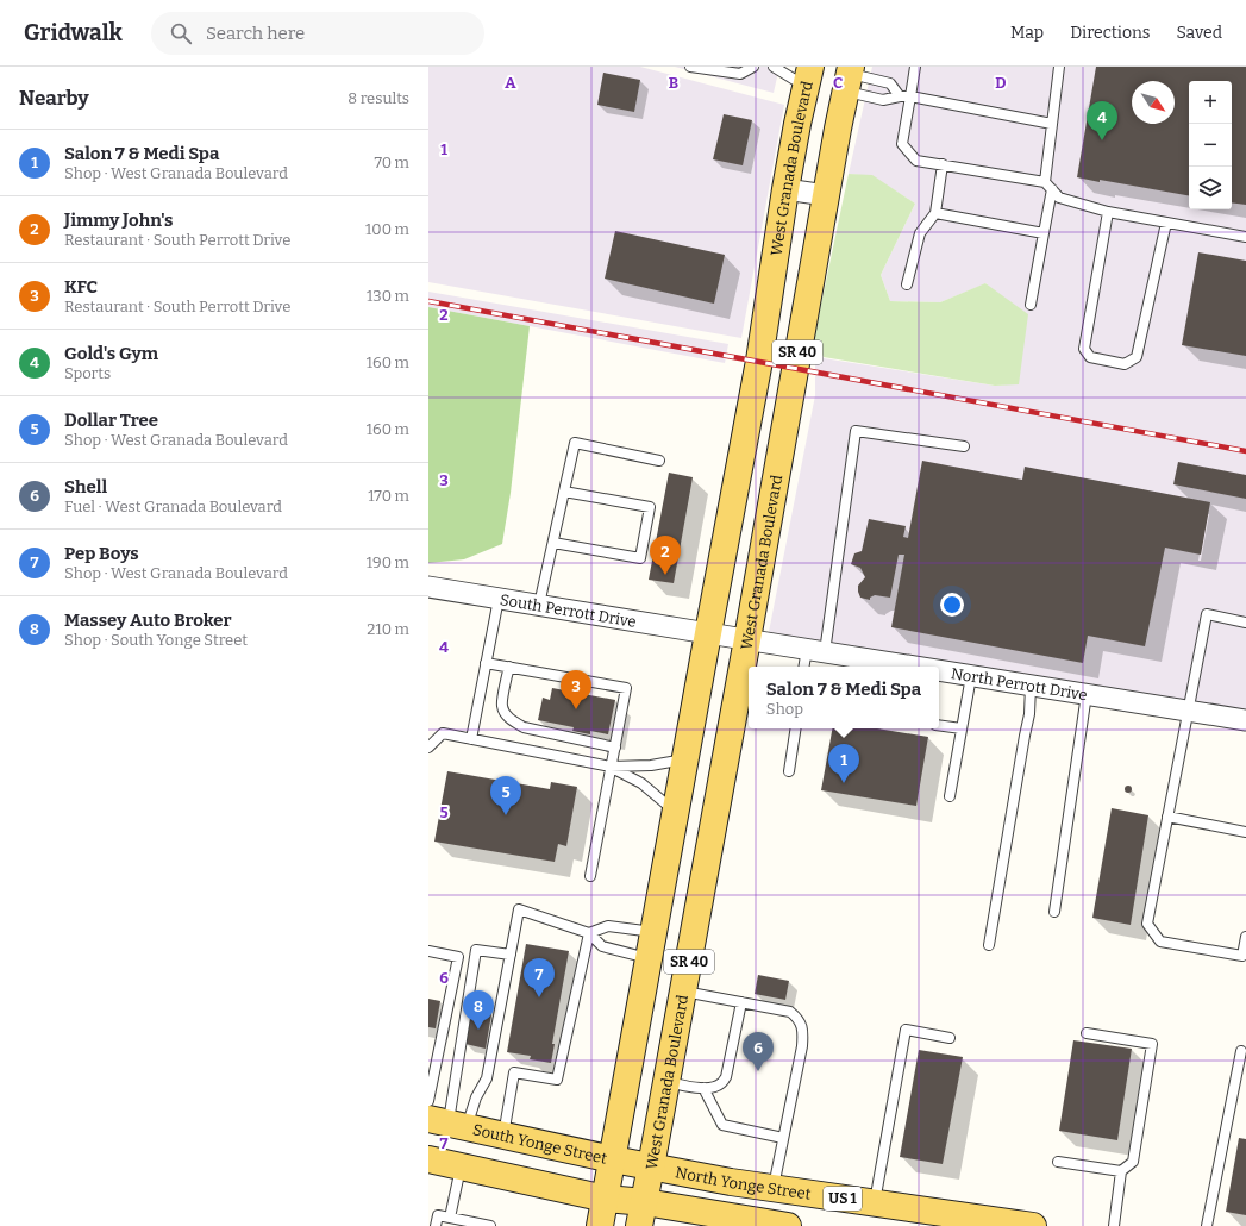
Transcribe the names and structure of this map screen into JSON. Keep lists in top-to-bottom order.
{
  "streets": {
    "main road": [
      "West Granada Boulevard",
      "SR 40",
      "South Yonge Street",
      "North Yonge Street",
      "US 1"
    ],
    "street": ["South Perrott Drive", "North Perrott Drive"]
  },
  "crossings": [
    ["West Granada Boulevard", "South Perrott Drive"],
    ["West Granada Boulevard", "North Perrott Drive"],
    ["West Granada Boulevard", "South Yonge Street"],
    ["West Granada Boulevard", "North Yonge Street"],
    ["South Perrott Drive", "North Perrott Drive"],
    ["South Yonge Street", "North Yonge Street"]
  ],
  "north": "bottom right",
  "page": {
    "header": "Gridwalk",
    "search": "Search here",
    "nav": ["Map", "Directions", "Saved"],
    "heading": ["Nearby", "8 results"],
    "map_buttons": ["+", "−"],
    "pins": [
      "4",
      "2",
      "3",
      "1",
      "5",
      "7",
      "8",
      "6"
    ],
    "list": [
      {
        "mark": "1",
        "name": "Salon 7 & Medi Spa",
        "note": "Shop · West Granada Boulevard",
        "value": "70 m"
      },
      {
        "mark": "2",
        "name": "Jimmy John's",
        "note": "Restaurant · South Perrott Drive",
        "value": "100 m"
      },
      {
        "mark": "3",
        "name": "KFC",
        "note": "Restaurant · South Perrott Drive",
        "value": "130 m"
      },
      {
        "mark": "4",
        "name": "Gold's Gym",
        "note": "Sports",
        "value": "160 m"
      },
      {
        "mark": "5",
        "name": "Dollar Tree",
        "note": "Shop · West Granada Boulevard",
        "value": "160 m"
      },
      {
        "mark": "6",
        "name": "Shell",
        "note": "Fuel · West Granada Boulevard",
        "value": "170 m"
      },
      {
        "mark": "7",
        "name": "Pep Boys",
        "note": "Shop · West Granada Boulevard",
        "value": "190 m"
      },
      {
        "mark": "8",
        "name": "Massey Auto Broker",
        "note": "Shop · South Yonge Street",
        "value": "210 m"
      }
    ],
    "popup": ["Salon 7 & Medi Spa", "Shop"]
  },
  "grid": {
    "columns": [
      "A",
      "B",
      "C",
      "D"
    ],
    "rows": [
      "1",
      "2",
      "3",
      "4",
      "5",
      "6",
      "7"
    ]
  }
}
